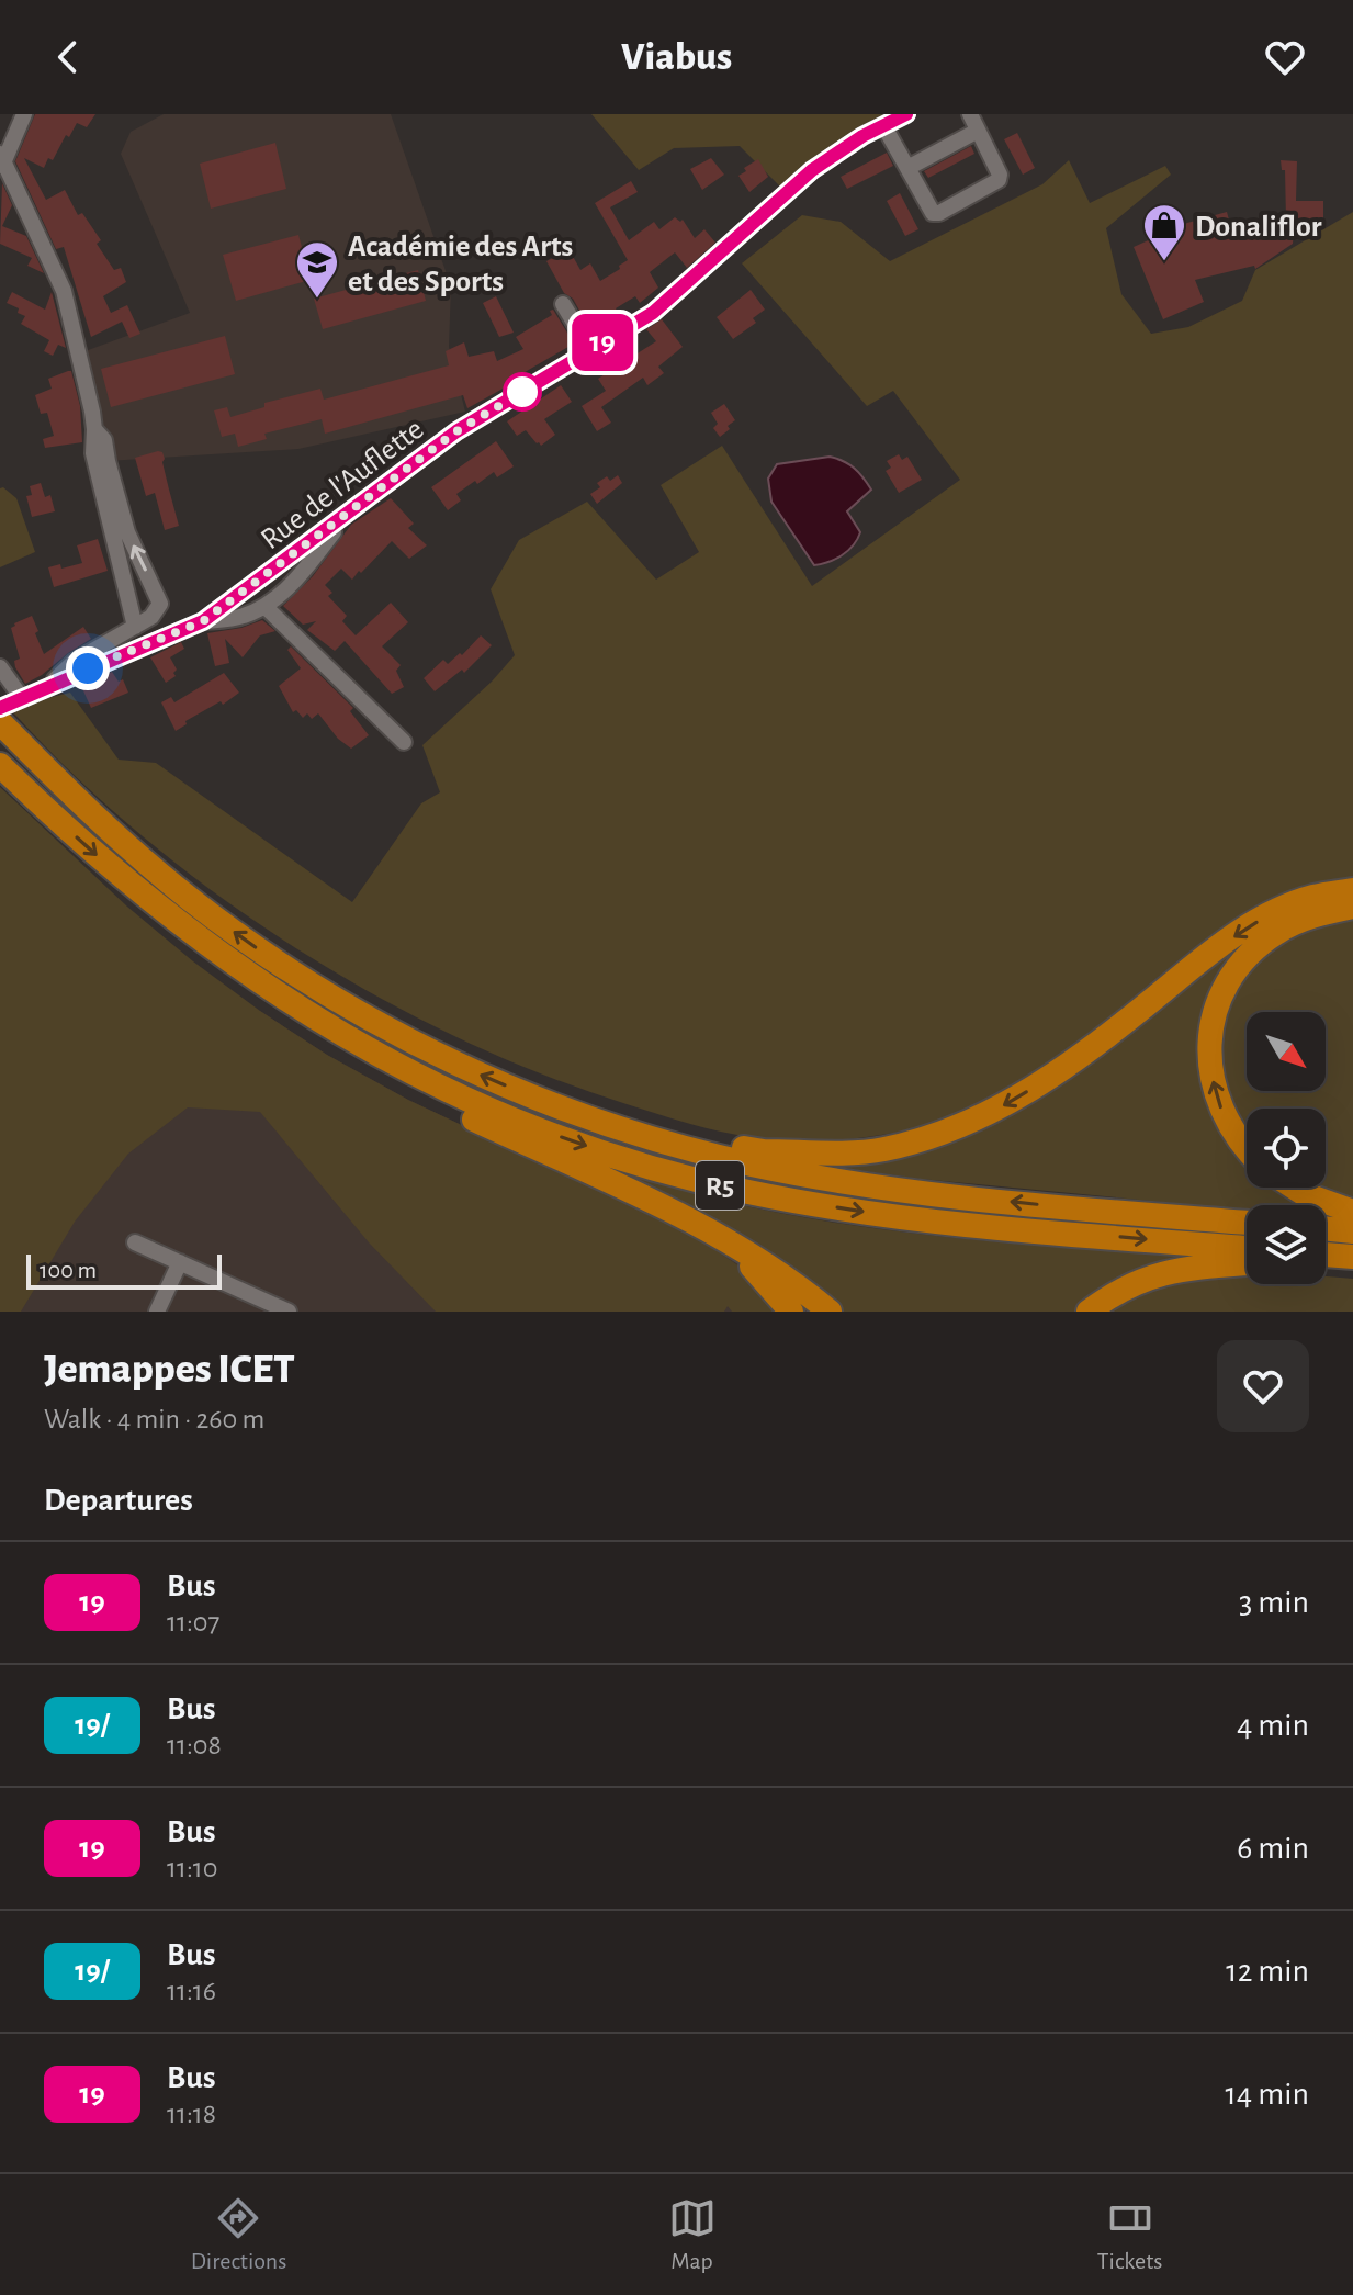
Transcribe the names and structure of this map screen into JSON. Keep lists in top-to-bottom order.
{
  "streets": {
    "highway": ["R5"],
    "street": ["Rue de l'Auflette"]
  },
  "crossings": [
    ["Rue de l'Auflette", "R5"]
  ],
  "places": {
    "shop": ["Donaliflor"],
    "school or university": ["Académie des Arts et des Sports"]
  },
  "lines": ["bus line 19"],
  "scale_bar": "100 m",
  "north": "bottom right",
  "page": {
    "header": "Viabus",
    "on_map": "19",
    "scale": "100 m",
    "heading": [
      ["Jemappes ICET", "Walk · 4 min · 260 m"],
      "Departures"
    ],
    "list": [
      {
        "mark": "19",
        "name": "Bus",
        "note": "11:07",
        "value": "3 min"
      },
      {
        "mark": "19/",
        "name": "Bus",
        "note": "11:08",
        "value": "4 min"
      },
      {
        "mark": "19",
        "name": "Bus",
        "note": "11:10",
        "value": "6 min"
      },
      {
        "mark": "19/",
        "name": "Bus",
        "note": "11:16",
        "value": "12 min"
      },
      {
        "mark": "19",
        "name": "Bus",
        "note": "11:18",
        "value": "14 min"
      }
    ],
    "tabs": ["Directions", "Map", "Tickets"]
  }
}
